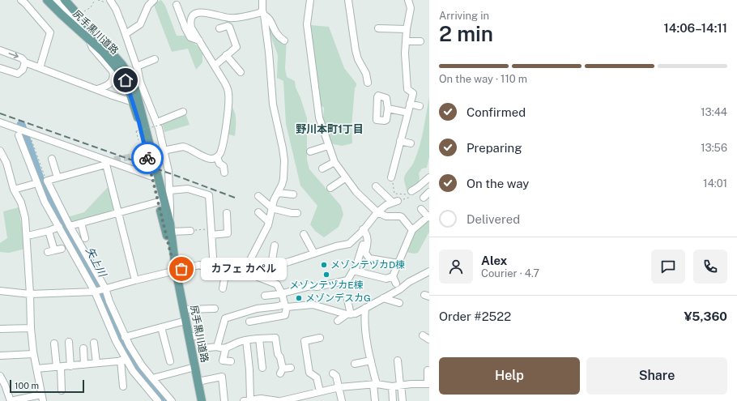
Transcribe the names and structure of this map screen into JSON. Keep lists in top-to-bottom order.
{
  "streets": {
    "main road": ["尻手黒川道路"]
  },
  "districts": ["野川本町1丁目"],
  "water": ["矢上川"],
  "places": [
    "メゾンテヅカD棟",
    "カフェ カペル",
    "メゾンテヅカE棟",
    "メゾンデスカG"
  ],
  "scale_bar": "100 m",
  "page": {
    "heading": ["2 min", "Arriving in", "14:06–14:11"],
    "panel": [
      "Alex",
      "Courier · 4.7",
      "Order #2522",
      "¥5,360"
    ],
    "bar": "On the way · 110 m",
    "list": [
      ["Confirmed", "13:44"],
      ["Preparing", "13:56"],
      ["On the way", "14:01"],
      "Delivered"
    ],
    "bubble": "カフェ カペル",
    "buttons": ["Help", "Share"],
    "scale": "100 m"
  }
}
